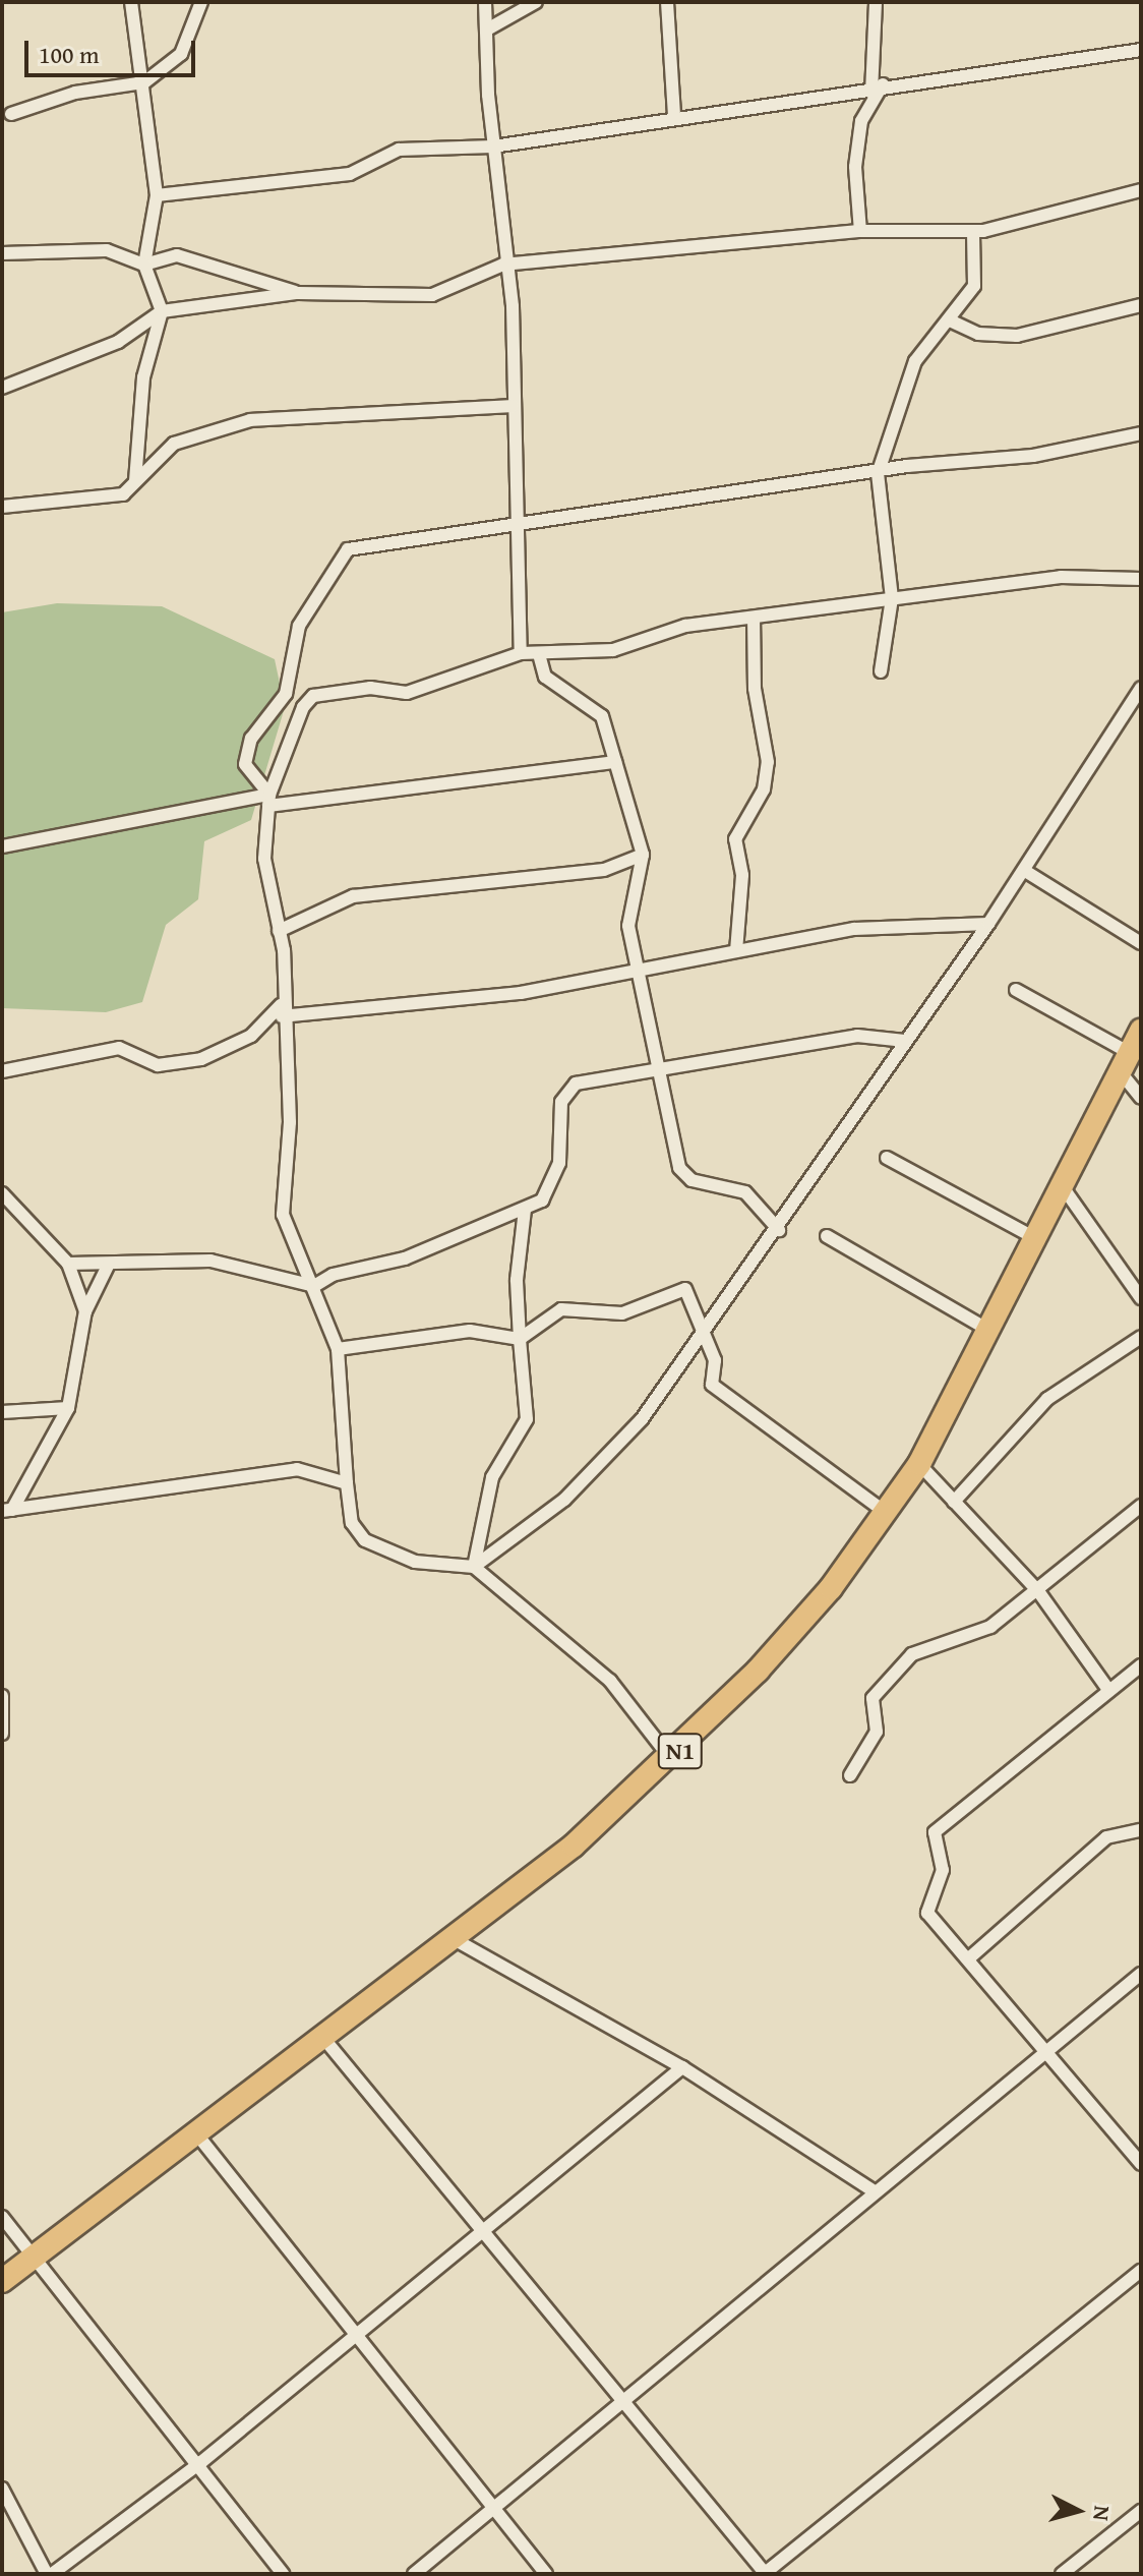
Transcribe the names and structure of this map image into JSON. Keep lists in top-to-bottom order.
{
  "streets": {
    "highway": ["N1"]
  },
  "scale_bar": "100 m",
  "north": "right"
}
